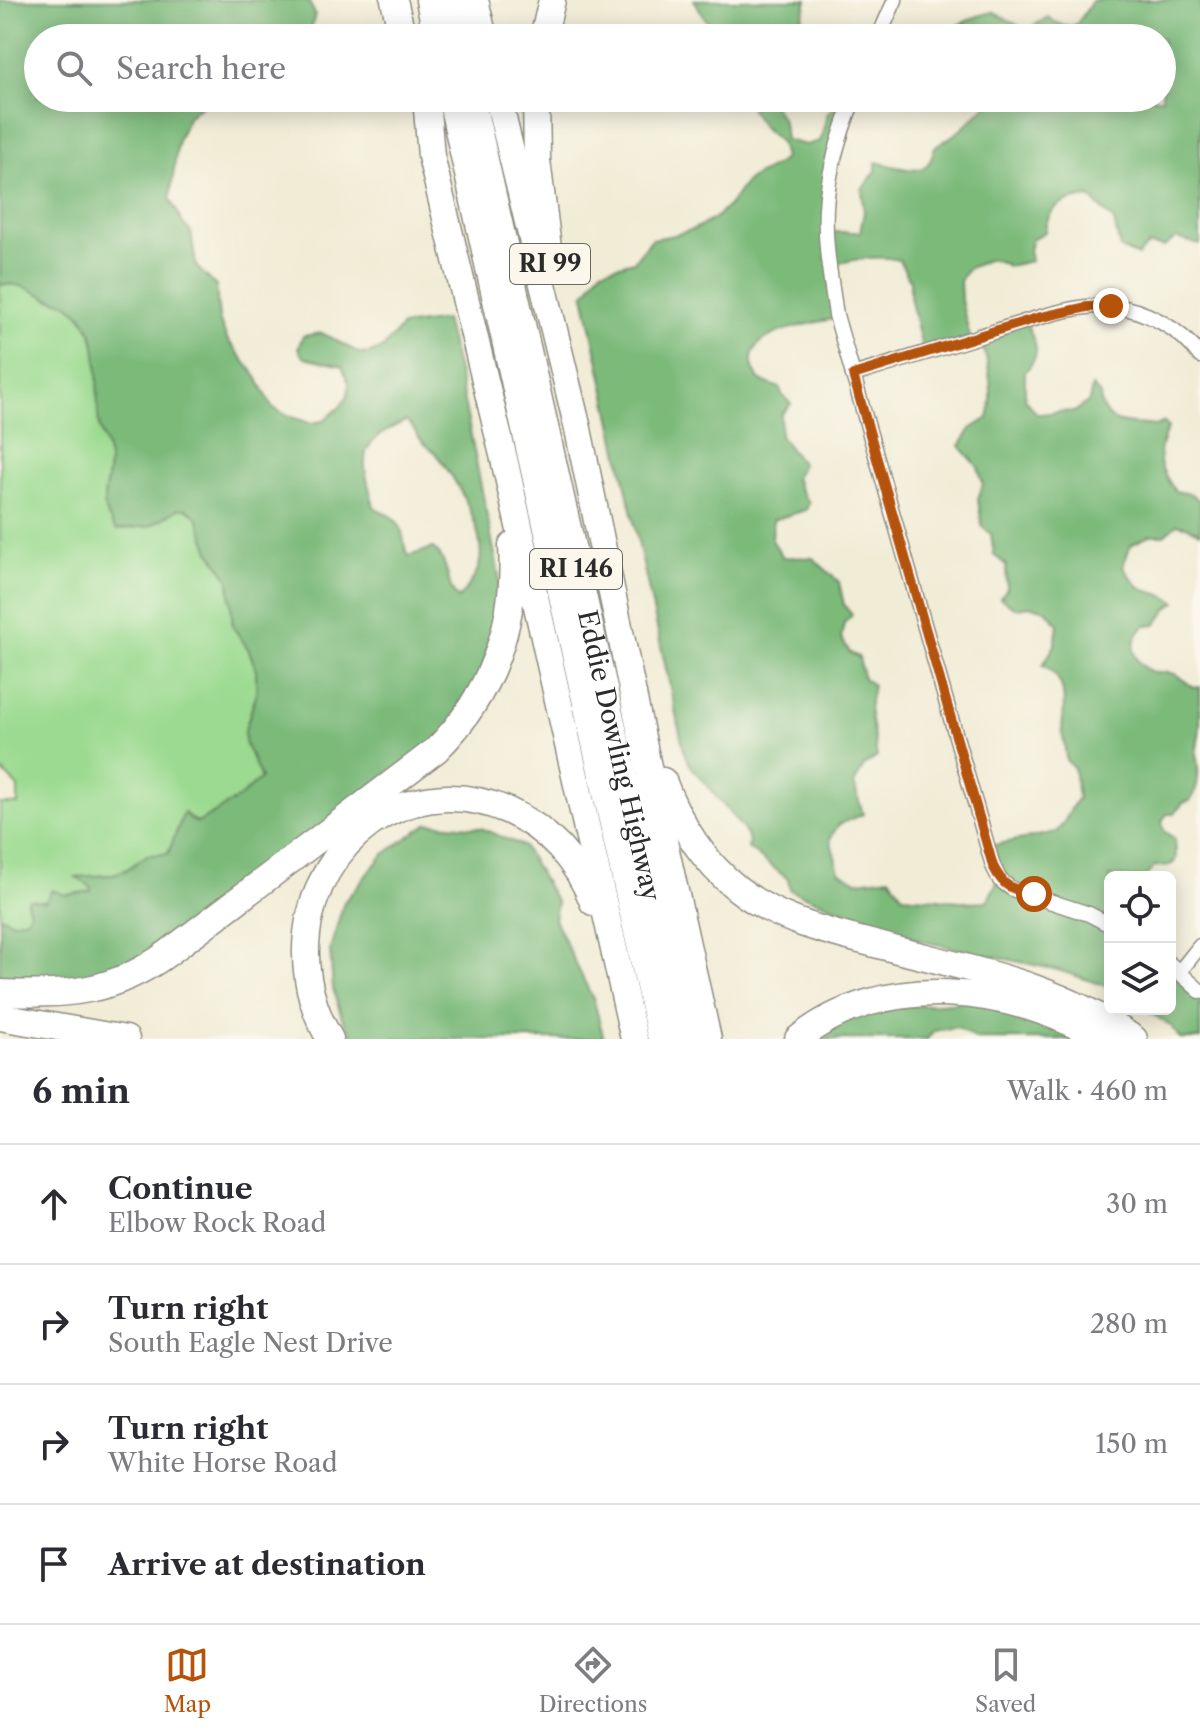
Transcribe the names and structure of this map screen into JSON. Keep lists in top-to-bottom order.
{
  "streets": {
    "highway": ["RI 99", "RI 146", "Eddie Dowling Highway"]
  },
  "page": {
    "search": "Search here",
    "heading": ["6 min", "Walk · 460 m"],
    "list": [
      ["Continue", "Elbow Rock Road", "30 m"],
      ["Turn right", "South Eagle Nest Drive", "280 m"],
      ["Turn right", "White Horse Road", "150 m"],
      "Arrive at destination"
    ],
    "nav": ["Map", "Directions", "Saved"]
  }
}
